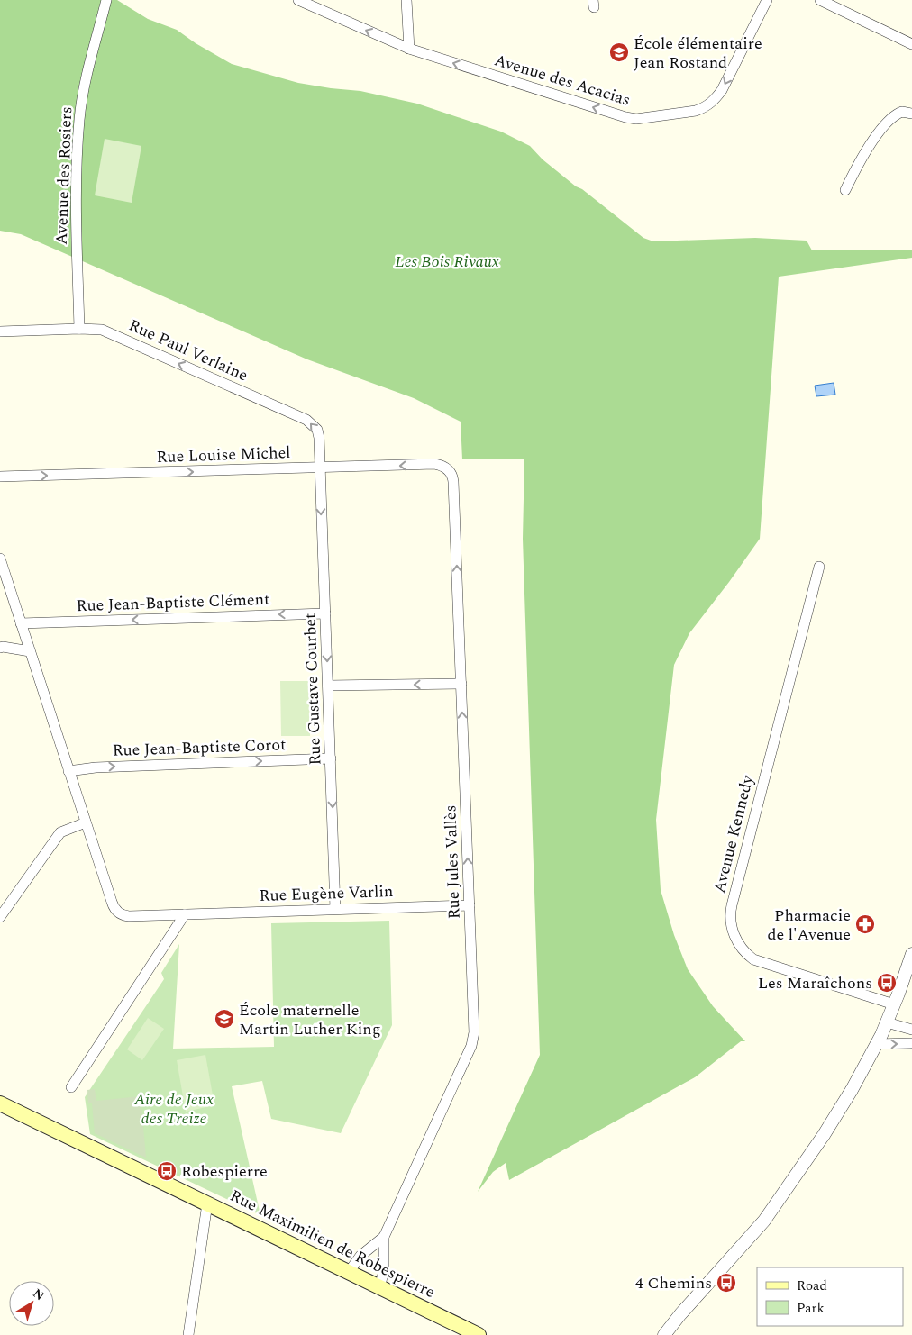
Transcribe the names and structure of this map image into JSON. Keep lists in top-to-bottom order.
{
  "streets": {
    "main road": ["Rue Maximilien de Robespierre"],
    "street": [
      "Avenue des Acacias",
      "Avenue des Rosiers",
      "Rue Paul Verlaine",
      "Rue Louise Michel",
      "Rue Jean-Baptiste Clément",
      "Rue Gustave Courbet",
      "Rue Jean-Baptiste Corot",
      "Avenue Kennedy",
      "Rue Jules Vallès",
      "Rue Eugène Varlin"
    ]
  },
  "crossings": [
    ["Avenue des Rosiers", "Rue Paul Verlaine"],
    ["Rue Paul Verlaine", "Rue Louise Michel"],
    ["Rue Paul Verlaine", "Rue Gustave Courbet"],
    ["Rue Louise Michel", "Rue Gustave Courbet"],
    ["Rue Louise Michel", "Rue Jules Vallès"],
    ["Rue Jean-Baptiste Clément", "Rue Gustave Courbet"],
    ["Rue Jean-Baptiste Clément", "Rue Eugène Varlin"],
    ["Rue Gustave Courbet", "Rue Jean-Baptiste Corot"],
    ["Rue Gustave Courbet", "Rue Eugène Varlin"],
    ["Rue Jean-Baptiste Corot", "Rue Eugène Varlin"],
    ["Rue Jules Vallès", "Rue Eugène Varlin"],
    ["Rue Jules Vallès", "Rue Maximilien de Robespierre"]
  ],
  "one_way": [
    "Avenue des Acacias",
    "Rue Paul Verlaine",
    "Rue Jean-Baptiste Clément",
    "Rue Gustave Courbet",
    "Rue Jean-Baptiste Corot",
    "Rue Jules Vallès"
  ],
  "parks": ["Les Bois Rivaux", "Aire de Jeux des Treize"],
  "places": {
    "school or university": ["École élémentaire Jean Rostand", "École maternelle Martin Luther King"],
    "pharmacy": ["Pharmacie de l'Avenue"],
    "bus stop": ["Les Maraîchons", "Robespierre", "4 Chemins"]
  },
  "legend": ["Road", "Park"],
  "north": "top right"
}
